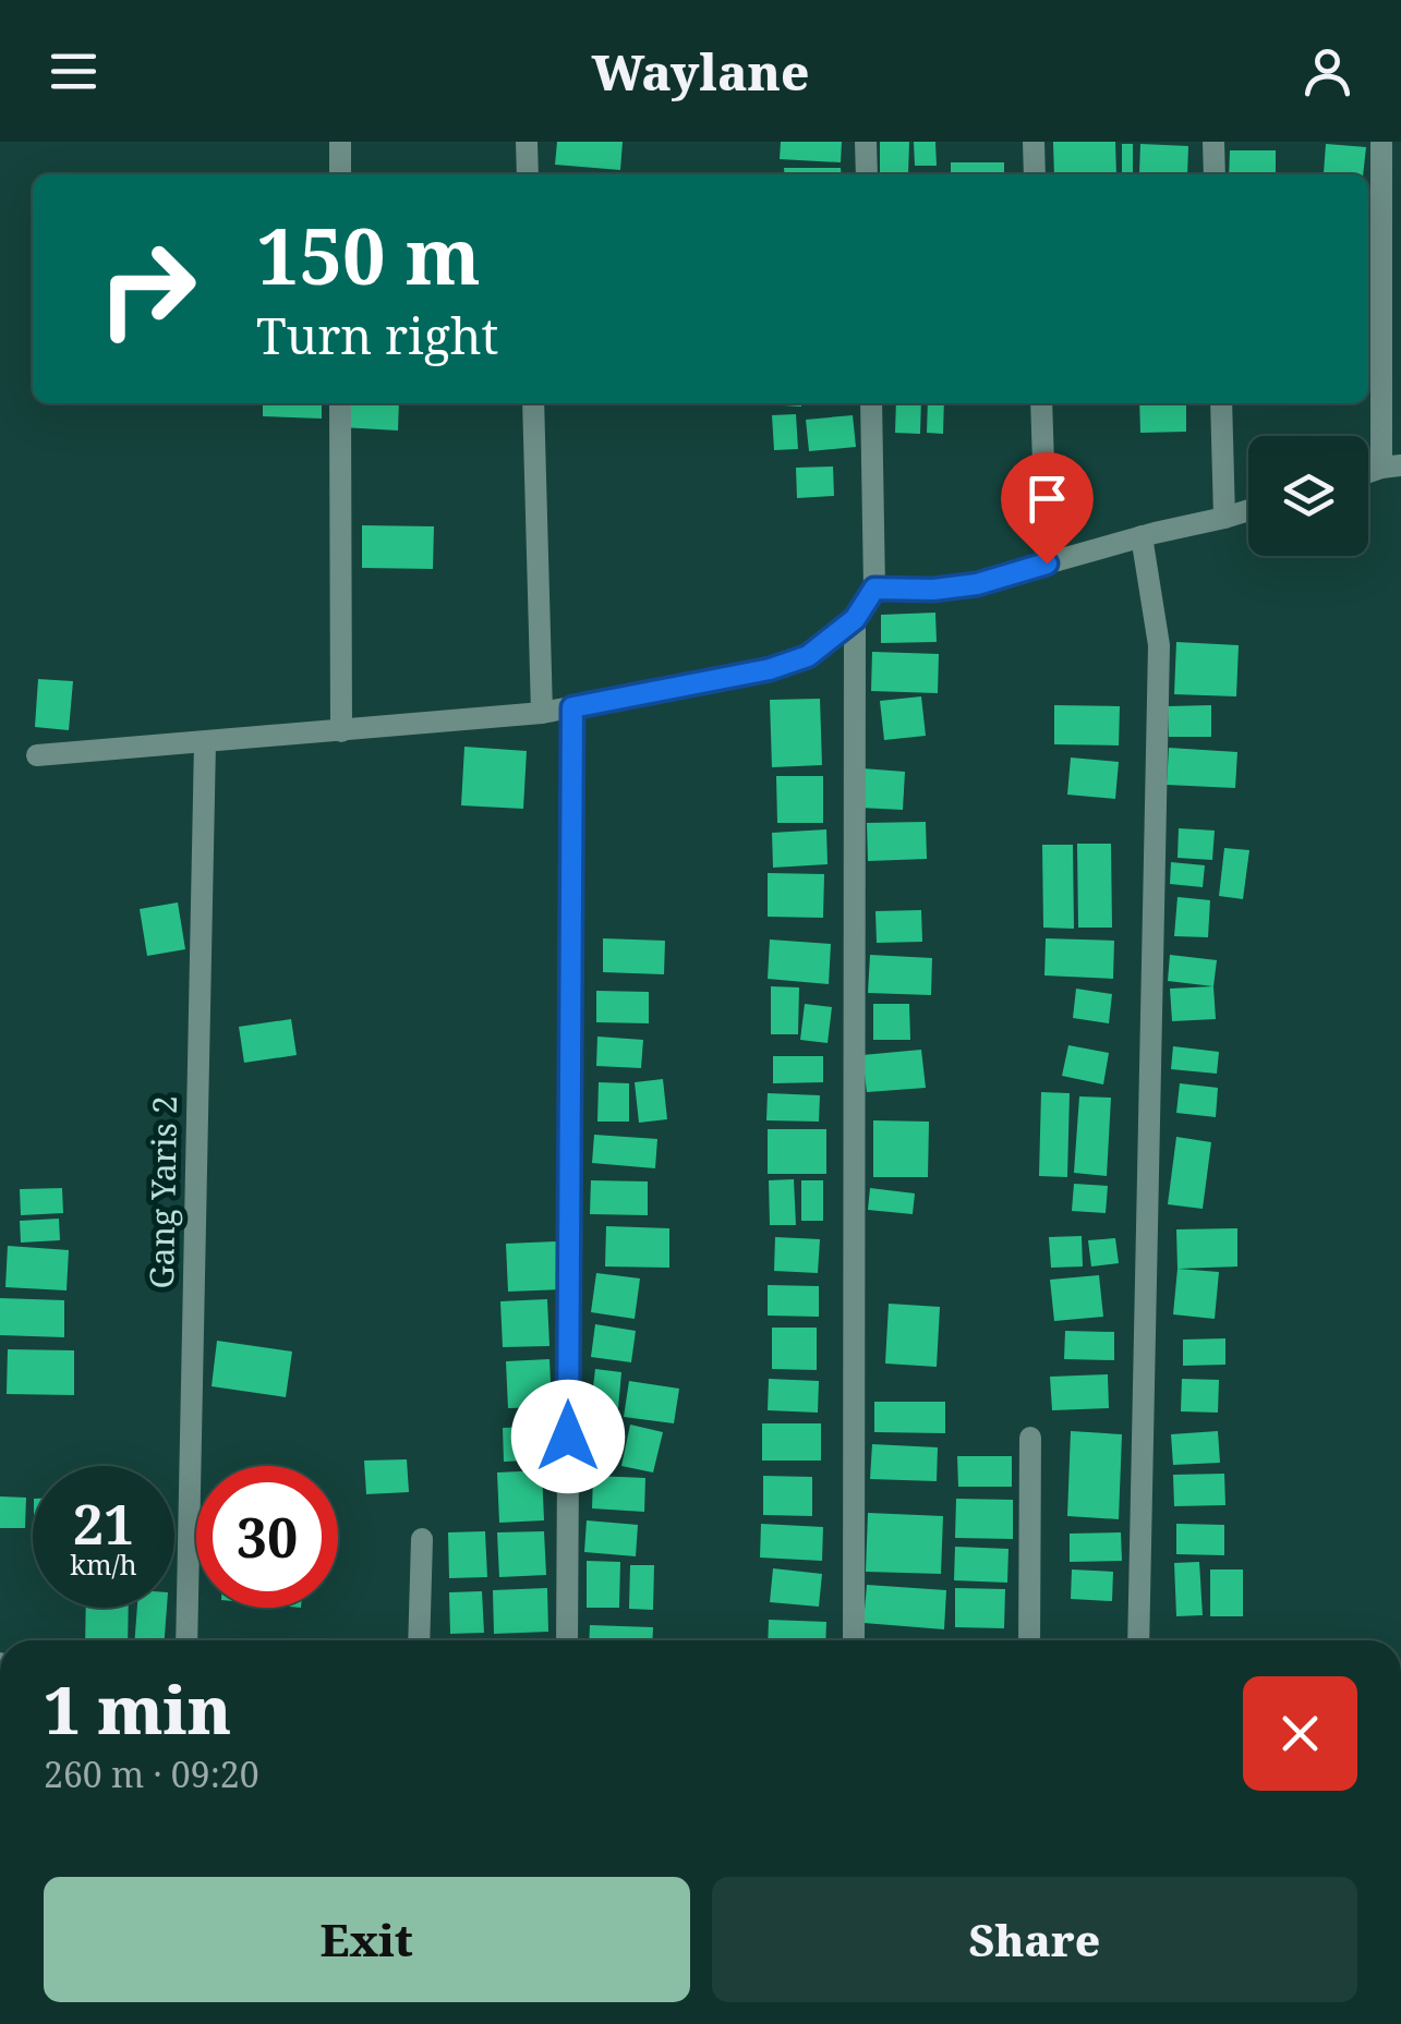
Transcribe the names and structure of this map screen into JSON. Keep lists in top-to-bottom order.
{
  "streets": {
    "street": ["Gang Yaris 2"]
  },
  "page": {
    "header": "Waylane",
    "turn": ["150 m", "Turn right"],
    "speed": "21 km/h",
    "limit": "30",
    "heading": ["1 min", "260 m · 09:20"],
    "buttons": ["Exit", "Share"]
  }
}
